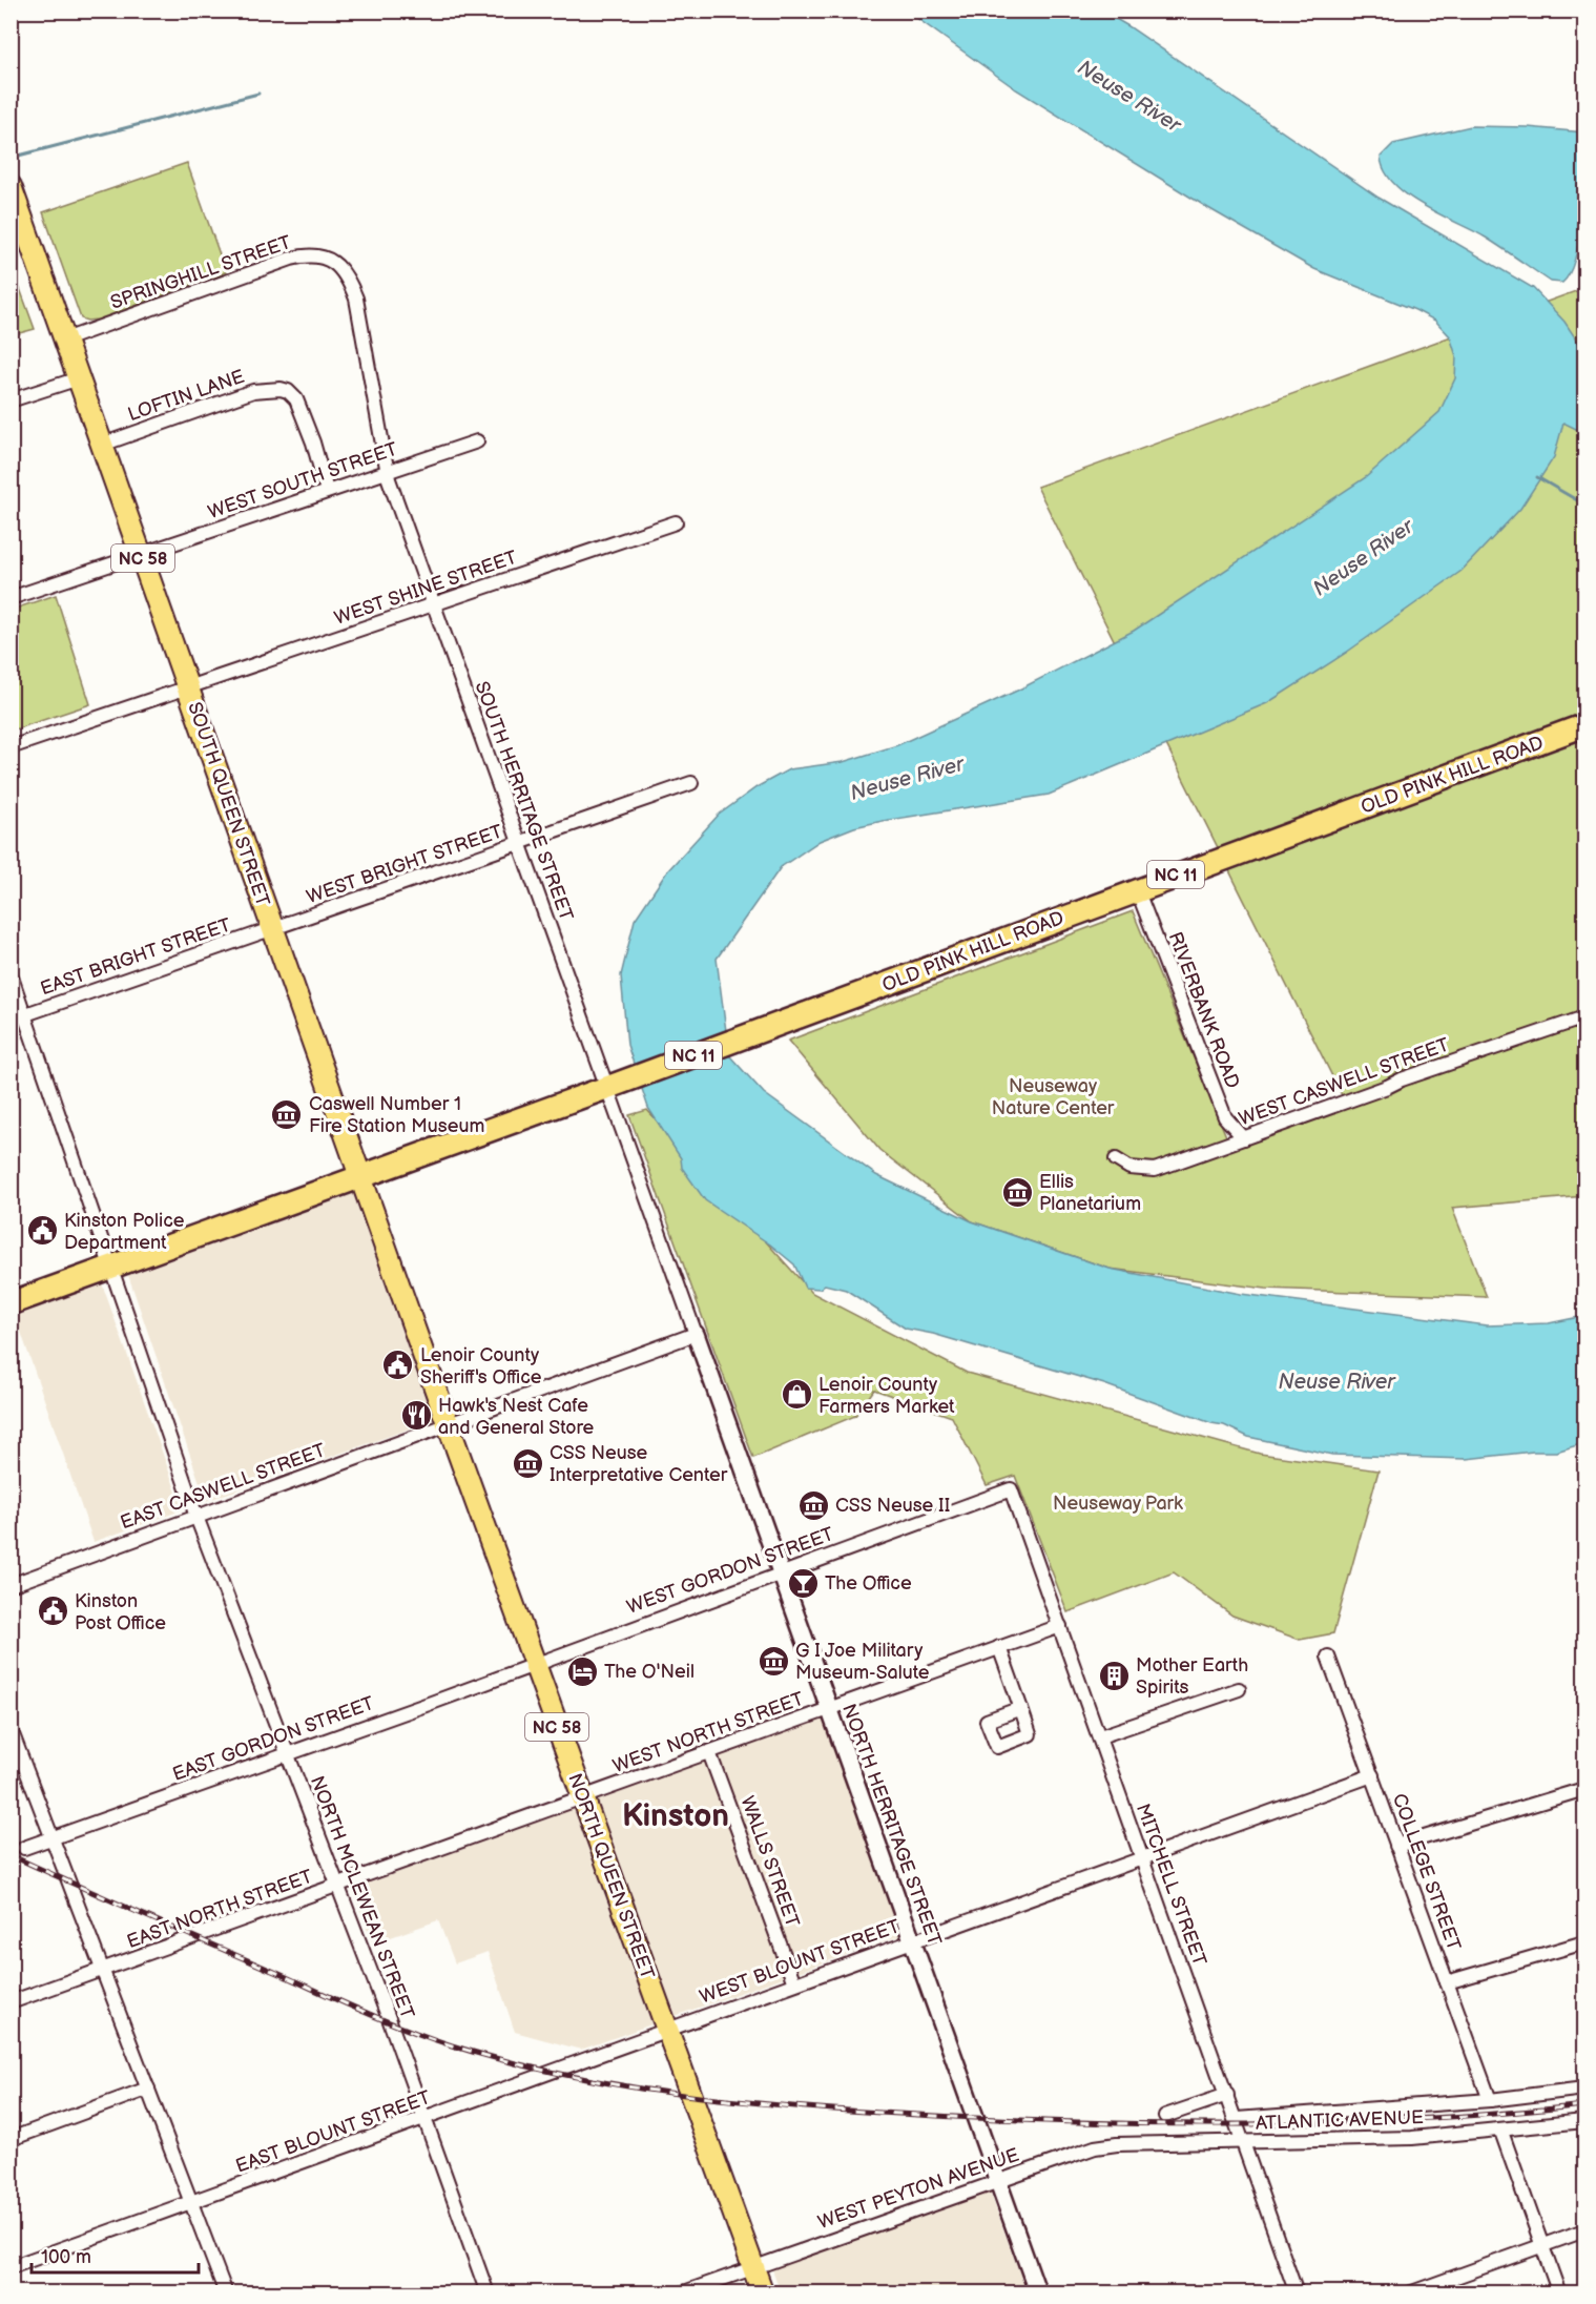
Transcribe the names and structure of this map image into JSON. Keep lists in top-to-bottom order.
{
  "streets": {
    "highway": ["OLD PINK HILL ROAD", "NC 11"],
    "main road": ["NC 58", "SOUTH QUEEN STREET", "NORTH QUEEN STREET"],
    "street": [
      "SPRINGHILL STREET",
      "LOFTIN LANE",
      "WEST SOUTH STREET",
      "WEST SHINE STREET",
      "SOUTH HERRITAGE STREET",
      "WEST BRIGHT STREET",
      "EAST BRIGHT STREET",
      "RIVERBANK ROAD",
      "WEST CASWELL STREET",
      "EAST CASWELL STREET",
      "WEST GORDON STREET",
      "WEST NORTH STREET",
      "EAST GORDON STREET",
      "NORTH HERRITAGE STREET",
      "WALLS STREET",
      "COLLEGE STREET",
      "MITCHELL STREET",
      "NORTH MCLEWEAN STREET",
      "EAST NORTH STREET",
      "WEST BLOUNT STREET",
      "ATLANTIC AVENUE",
      "EAST BLOUNT STREET",
      "WEST PEYTON AVENUE"
    ]
  },
  "crossings": [
    ["SPRINGHILL STREET", "SOUTH HERRITAGE STREET"],
    ["SPRINGHILL STREET", "SOUTH QUEEN STREET"],
    ["LOFTIN LANE", "WEST SOUTH STREET"],
    ["LOFTIN LANE", "SOUTH QUEEN STREET"],
    ["WEST SOUTH STREET", "SOUTH HERRITAGE STREET"],
    ["WEST SOUTH STREET", "SOUTH QUEEN STREET"],
    ["WEST SHINE STREET", "SOUTH HERRITAGE STREET"],
    ["WEST SHINE STREET", "SOUTH QUEEN STREET"],
    ["OLD PINK HILL ROAD", "SOUTH HERRITAGE STREET"],
    ["OLD PINK HILL ROAD", "SOUTH QUEEN STREET"],
    ["OLD PINK HILL ROAD", "NC 11"],
    ["OLD PINK HILL ROAD", "RIVERBANK ROAD"],
    ["SOUTH HERRITAGE STREET", "WEST BRIGHT STREET"],
    ["SOUTH HERRITAGE STREET", "NORTH HERRITAGE STREET"],
    ["SOUTH QUEEN STREET", "WEST BRIGHT STREET"],
    ["SOUTH QUEEN STREET", "NC 11"],
    ["SOUTH QUEEN STREET", "EAST BRIGHT STREET"],
    ["SOUTH QUEEN STREET", "EAST CASWELL STREET"],
    ["SOUTH QUEEN STREET", "NORTH QUEEN STREET"],
    ["WEST BRIGHT STREET", "EAST BRIGHT STREET"],
    ["NC 11", "NORTH MCLEWEAN STREET"],
    ["EAST BRIGHT STREET", "NORTH MCLEWEAN STREET"],
    ["RIVERBANK ROAD", "WEST CASWELL STREET"],
    ["EAST CASWELL STREET", "NORTH QUEEN STREET"],
    ["EAST CASWELL STREET", "NORTH MCLEWEAN STREET"],
    ["WEST GORDON STREET", "EAST GORDON STREET"],
    ["WEST GORDON STREET", "NORTH HERRITAGE STREET"],
    ["WEST GORDON STREET", "NORTH QUEEN STREET"],
    ["WEST GORDON STREET", "MITCHELL STREET"],
    ["WEST NORTH STREET", "NORTH HERRITAGE STREET"],
    ["WEST NORTH STREET", "WALLS STREET"],
    ["WEST NORTH STREET", "NORTH QUEEN STREET"],
    ["WEST NORTH STREET", "MITCHELL STREET"],
    ["WEST NORTH STREET", "EAST NORTH STREET"],
    ["EAST GORDON STREET", "NORTH QUEEN STREET"],
    ["EAST GORDON STREET", "NORTH MCLEWEAN STREET"],
    ["NORTH HERRITAGE STREET", "WEST BLOUNT STREET"],
    ["NORTH HERRITAGE STREET", "WEST PEYTON AVENUE"],
    ["WALLS STREET", "WEST BLOUNT STREET"],
    ["COLLEGE STREET", "WEST BLOUNT STREET"],
    ["COLLEGE STREET", "ATLANTIC AVENUE"],
    ["NORTH QUEEN STREET", "EAST NORTH STREET"],
    ["NORTH QUEEN STREET", "WEST BLOUNT STREET"],
    ["NORTH QUEEN STREET", "EAST BLOUNT STREET"],
    ["NORTH QUEEN STREET", "WEST PEYTON AVENUE"],
    ["MITCHELL STREET", "WEST BLOUNT STREET"],
    ["MITCHELL STREET", "ATLANTIC AVENUE"],
    ["NORTH MCLEWEAN STREET", "EAST NORTH STREET"],
    ["NORTH MCLEWEAN STREET", "EAST BLOUNT STREET"],
    ["WEST BLOUNT STREET", "EAST BLOUNT STREET"],
    ["ATLANTIC AVENUE", "WEST PEYTON AVENUE"]
  ],
  "districts": ["Kinston"],
  "water": ["Neuse River"],
  "parks": ["Neuseway Nature Center", "Neuseway Park"],
  "places": {
    "museum": [
      "Caswell Number 1 Fire Station Museum",
      "Ellis Planetarium",
      "CSS Neuse Interpretative Center",
      "CSS Neuse II",
      "G I Joe Military Museum-Salute"
    ],
    "public building": ["Kinston Police Department", "Lenoir County Sheriff's Office", "Kinston Post Office"],
    "shop": ["Lenoir County Farmers Market"],
    "restaurant": ["Hawk's Nest Cafe and General Store"],
    "bar": ["The Office"],
    "hotel": ["The O'Neil"],
    "building": ["Mother Earth Spirits"]
  },
  "scale_bar": "100 m"
}
